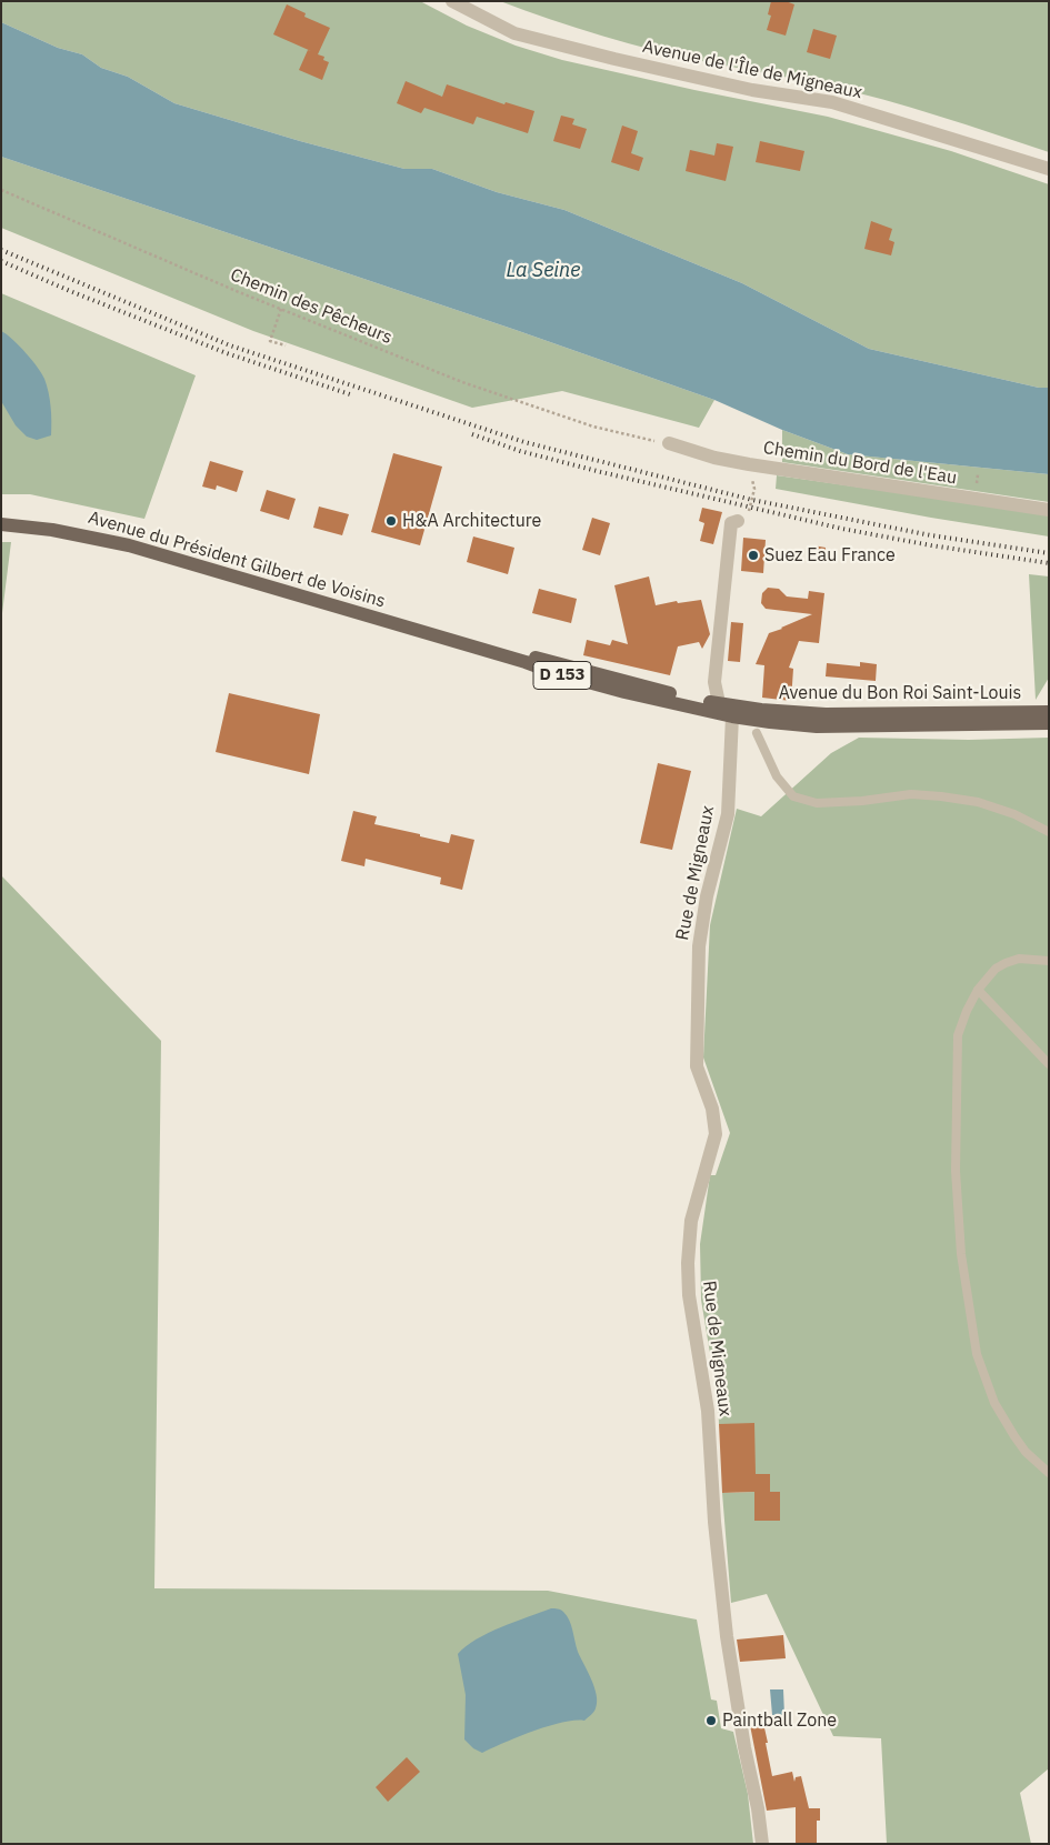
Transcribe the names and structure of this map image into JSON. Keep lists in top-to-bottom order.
{
  "streets": {
    "main road": ["Avenue du Président Gilbert de Voisins", "D 153", "Avenue du Bon Roi Saint-Louis"],
    "street": ["Avenue de l'Île de Migneaux", "Chemin du Bord de l'Eau", "Rue de Migneaux"],
    "path": ["Chemin des Pêcheurs"]
  },
  "crossings": [
    ["Chemin des Pêcheurs", "Chemin du Bord de l'Eau"],
    ["Avenue du Président Gilbert de Voisins", "Avenue du Bon Roi Saint-Louis"],
    ["Avenue du Président Gilbert de Voisins", "Rue de Migneaux"],
    ["Avenue du Bon Roi Saint-Louis", "Rue de Migneaux"]
  ],
  "water": ["La Seine"],
  "places": ["H&A Architecture", "Suez Eau France", "Paintball Zone"]
}
